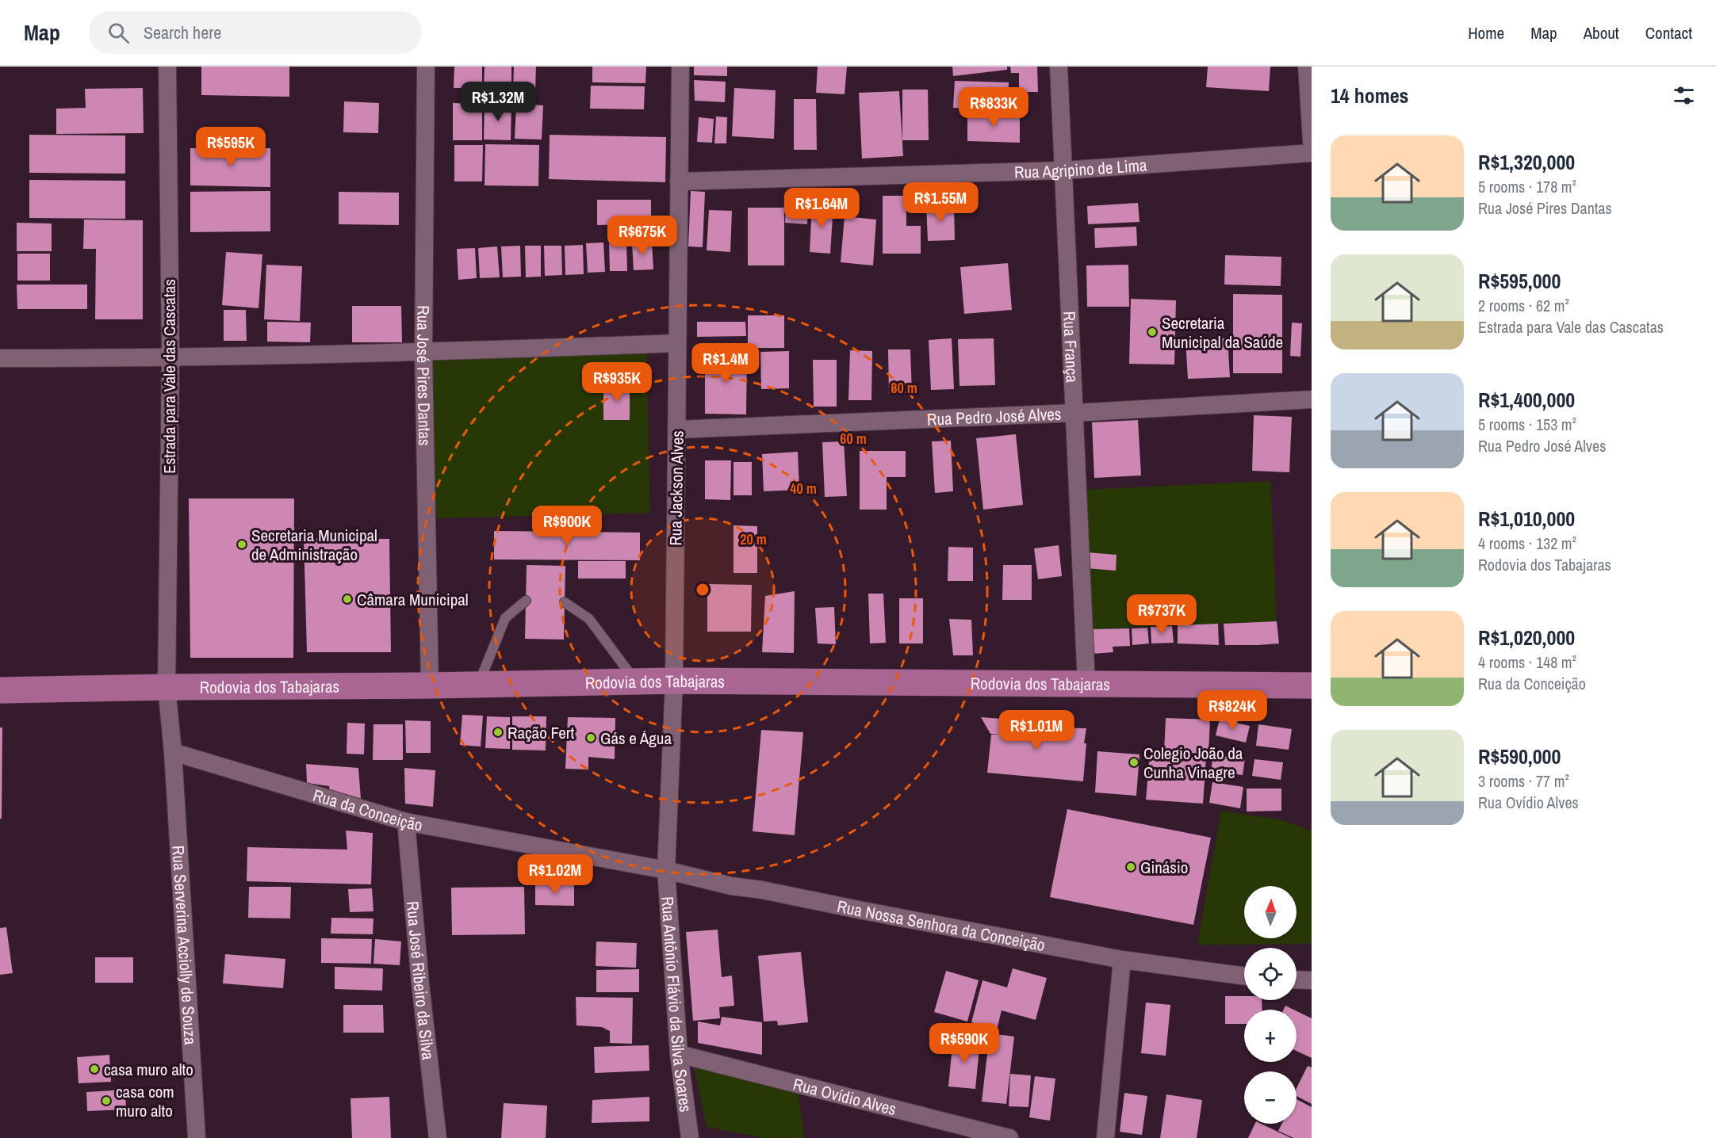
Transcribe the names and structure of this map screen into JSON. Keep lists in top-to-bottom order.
{
  "streets": {
    "main road": ["Rodovia dos Tabajaras"],
    "street": [
      "Rua Agripino de Lima",
      "Rua França",
      "Rua José Pires Dantas",
      "Estrada para Vale das Cascatas",
      "Rua Pedro José Alves",
      "Rua Jackson Alves",
      "Rua da Conceição",
      "Rua Nossa Senhora da Conceição",
      "Rua Serverina Acciolly de Souza",
      "Rua José Ribeiro da Silva",
      "Rua Antônio Flávio da Silva Soares",
      "Rua Ovídio Alves"
    ]
  },
  "crossings": [
    ["Rua Agripino de Lima", "Rua França"],
    ["Rua Agripino de Lima", "Rua Jackson Alves"],
    ["Rua França", "Rua Pedro José Alves"],
    ["Rua França", "Rodovia dos Tabajaras"],
    ["Rua José Pires Dantas", "Rodovia dos Tabajaras"],
    ["Estrada para Vale das Cascatas", "Rodovia dos Tabajaras"],
    ["Rua Pedro José Alves", "Rua Jackson Alves"],
    ["Rua Jackson Alves", "Rodovia dos Tabajaras"],
    ["Rua Jackson Alves", "Rua Nossa Senhora da Conceição"],
    ["Rua Jackson Alves", "Rua Antônio Flávio da Silva Soares"],
    ["Rua da Conceição", "Rua Nossa Senhora da Conceição"],
    ["Rua da Conceição", "Rua Serverina Acciolly de Souza"],
    ["Rua da Conceição", "Rua José Ribeiro da Silva"],
    ["Rua Nossa Senhora da Conceição", "Rua Antônio Flávio da Silva Soares"],
    ["Rua Antônio Flávio da Silva Soares", "Rua Ovídio Alves"]
  ],
  "places": [
    "Secretaria Municipal da Saúde",
    "Secretaria Municipal de Administração",
    "Câmara Municipal",
    "Ração Fert",
    "Gás e Água",
    "Colegio João da Cunha Vinagre",
    "Ginásio",
    "casa muro alto",
    "casa com muro alto"
  ],
  "north": "top",
  "page": {
    "header": "Map",
    "search": "Search here",
    "nav": [
      "Home",
      "Map",
      "About",
      "Contact"
    ],
    "heading": "14 homes",
    "price": [
      "R$1.32M",
      "R$833K",
      "R$595K",
      "R$1.55M",
      "R$1.64M",
      "R$675K",
      "R$1.4M",
      "R$935K",
      "R$900K",
      "R$737K",
      "R$824K",
      "R$1.01M",
      "R$1.02M",
      "R$590K"
    ],
    "list": [
      {
        "name": "R$1,320,000",
        "note": "5 rooms · 178 m² · Rua José Pires Dantas"
      },
      {
        "name": "R$595,000",
        "note": "2 rooms · 62 m² · Estrada para Vale das Cascatas"
      },
      {
        "name": "R$1,400,000",
        "note": "5 rooms · 153 m² · Rua Pedro José Alves"
      },
      {
        "name": "R$1,010,000",
        "note": "4 rooms · 132 m² · Rodovia dos Tabajaras"
      },
      {
        "name": "R$1,020,000",
        "note": "4 rooms · 148 m² · Rua da Conceição"
      },
      {
        "name": "R$590,000",
        "note": "3 rooms · 77 m² · Rua Ovídio Alves"
      }
    ],
    "map_buttons": ["+", "−"]
  },
  "rings": [
    "80 m",
    "60 m",
    "40 m",
    "20 m"
  ]
}
